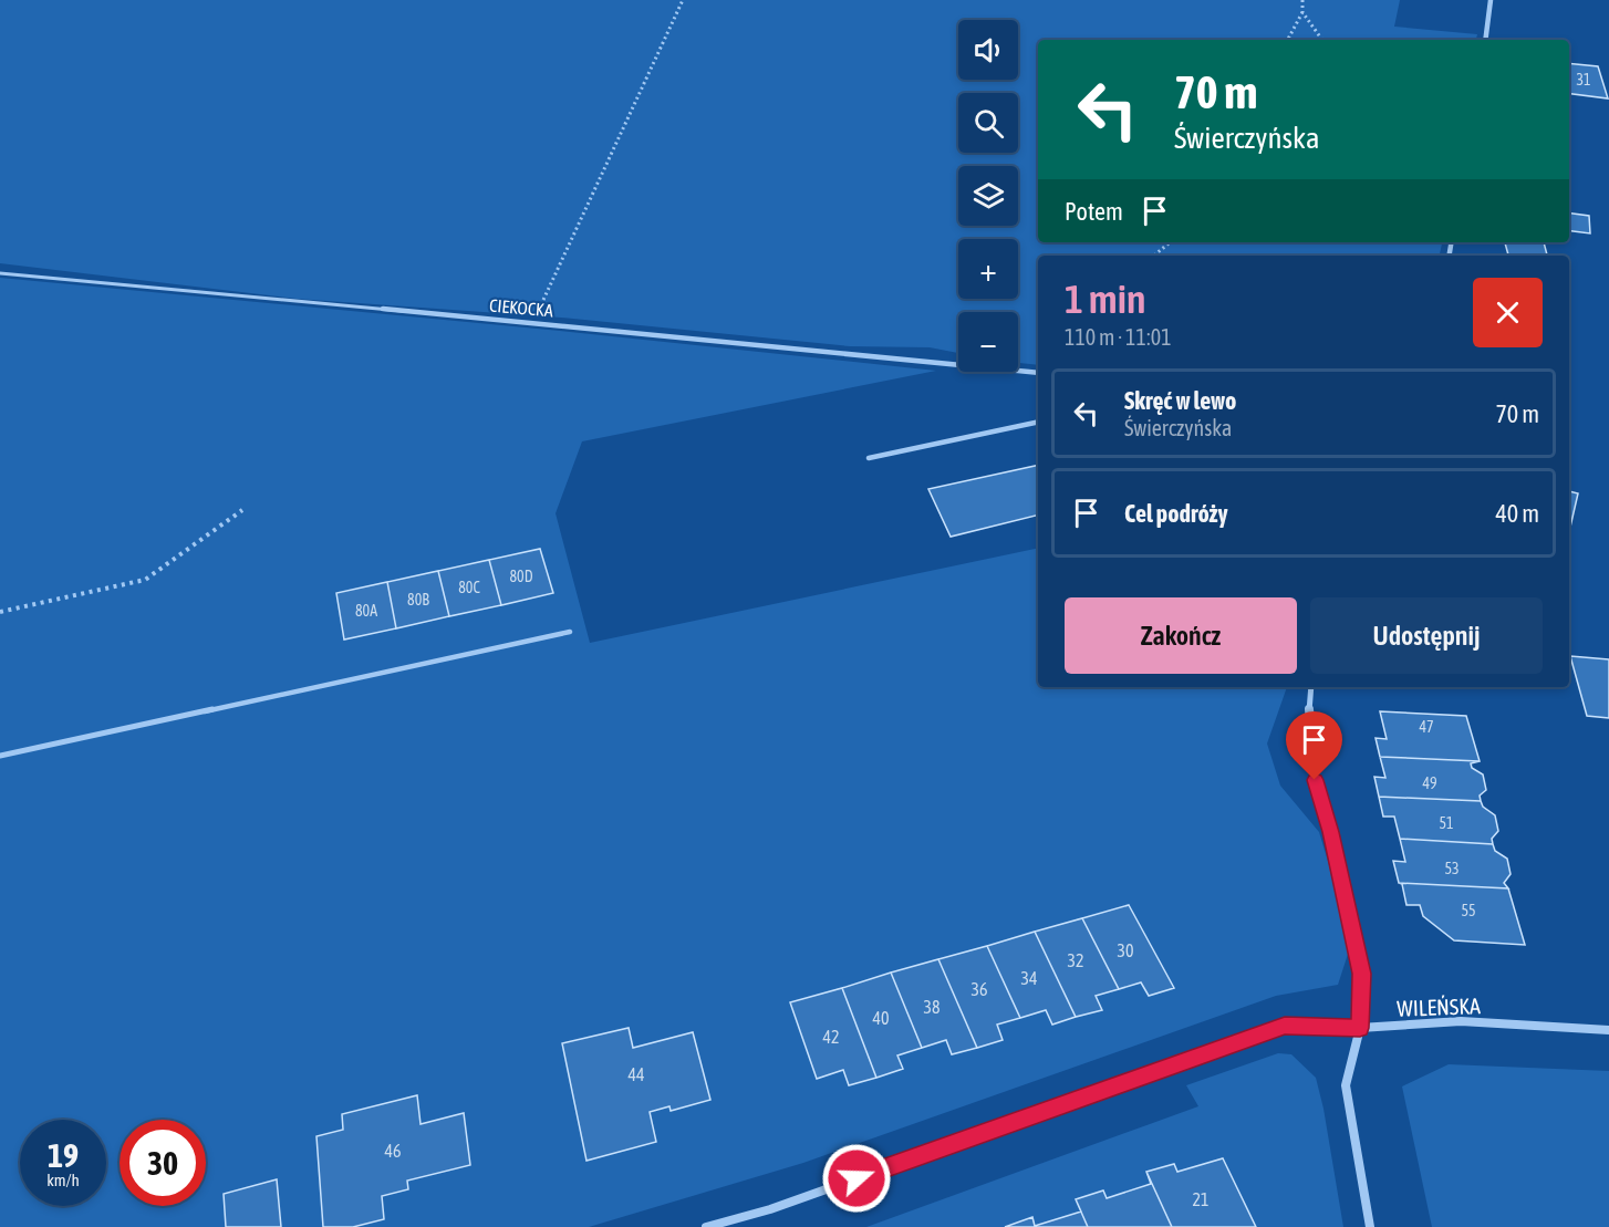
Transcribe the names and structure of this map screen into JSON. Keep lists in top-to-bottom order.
{
  "streets": {
    "street": ["WILEŃSKA"],
    "lane": ["CIEKOCKA"]
  },
  "house_numbers": [
    "31",
    "80D",
    "80C",
    "80B",
    "80A",
    "47",
    "49",
    "51",
    "53",
    "55",
    "30",
    "32",
    "34",
    "36",
    "38",
    "40",
    "42",
    "44",
    "46",
    "21"
  ],
  "page": {
    "map_buttons": ["+", "−"],
    "turn": ["70 m", "Świerczyńska"],
    "then": "Potem",
    "heading": ["1 min", "110 m · 11:01"],
    "list": [
      {
        "name": "Skręć w lewo",
        "note": "Świerczyńska",
        "value": "70 m"
      },
      {
        "name": "Cel podróży",
        "value": "40 m"
      }
    ],
    "buttons": ["Zakończ", "Udostępnij"],
    "speed": "19 km/h",
    "limit": "30"
  }
}
